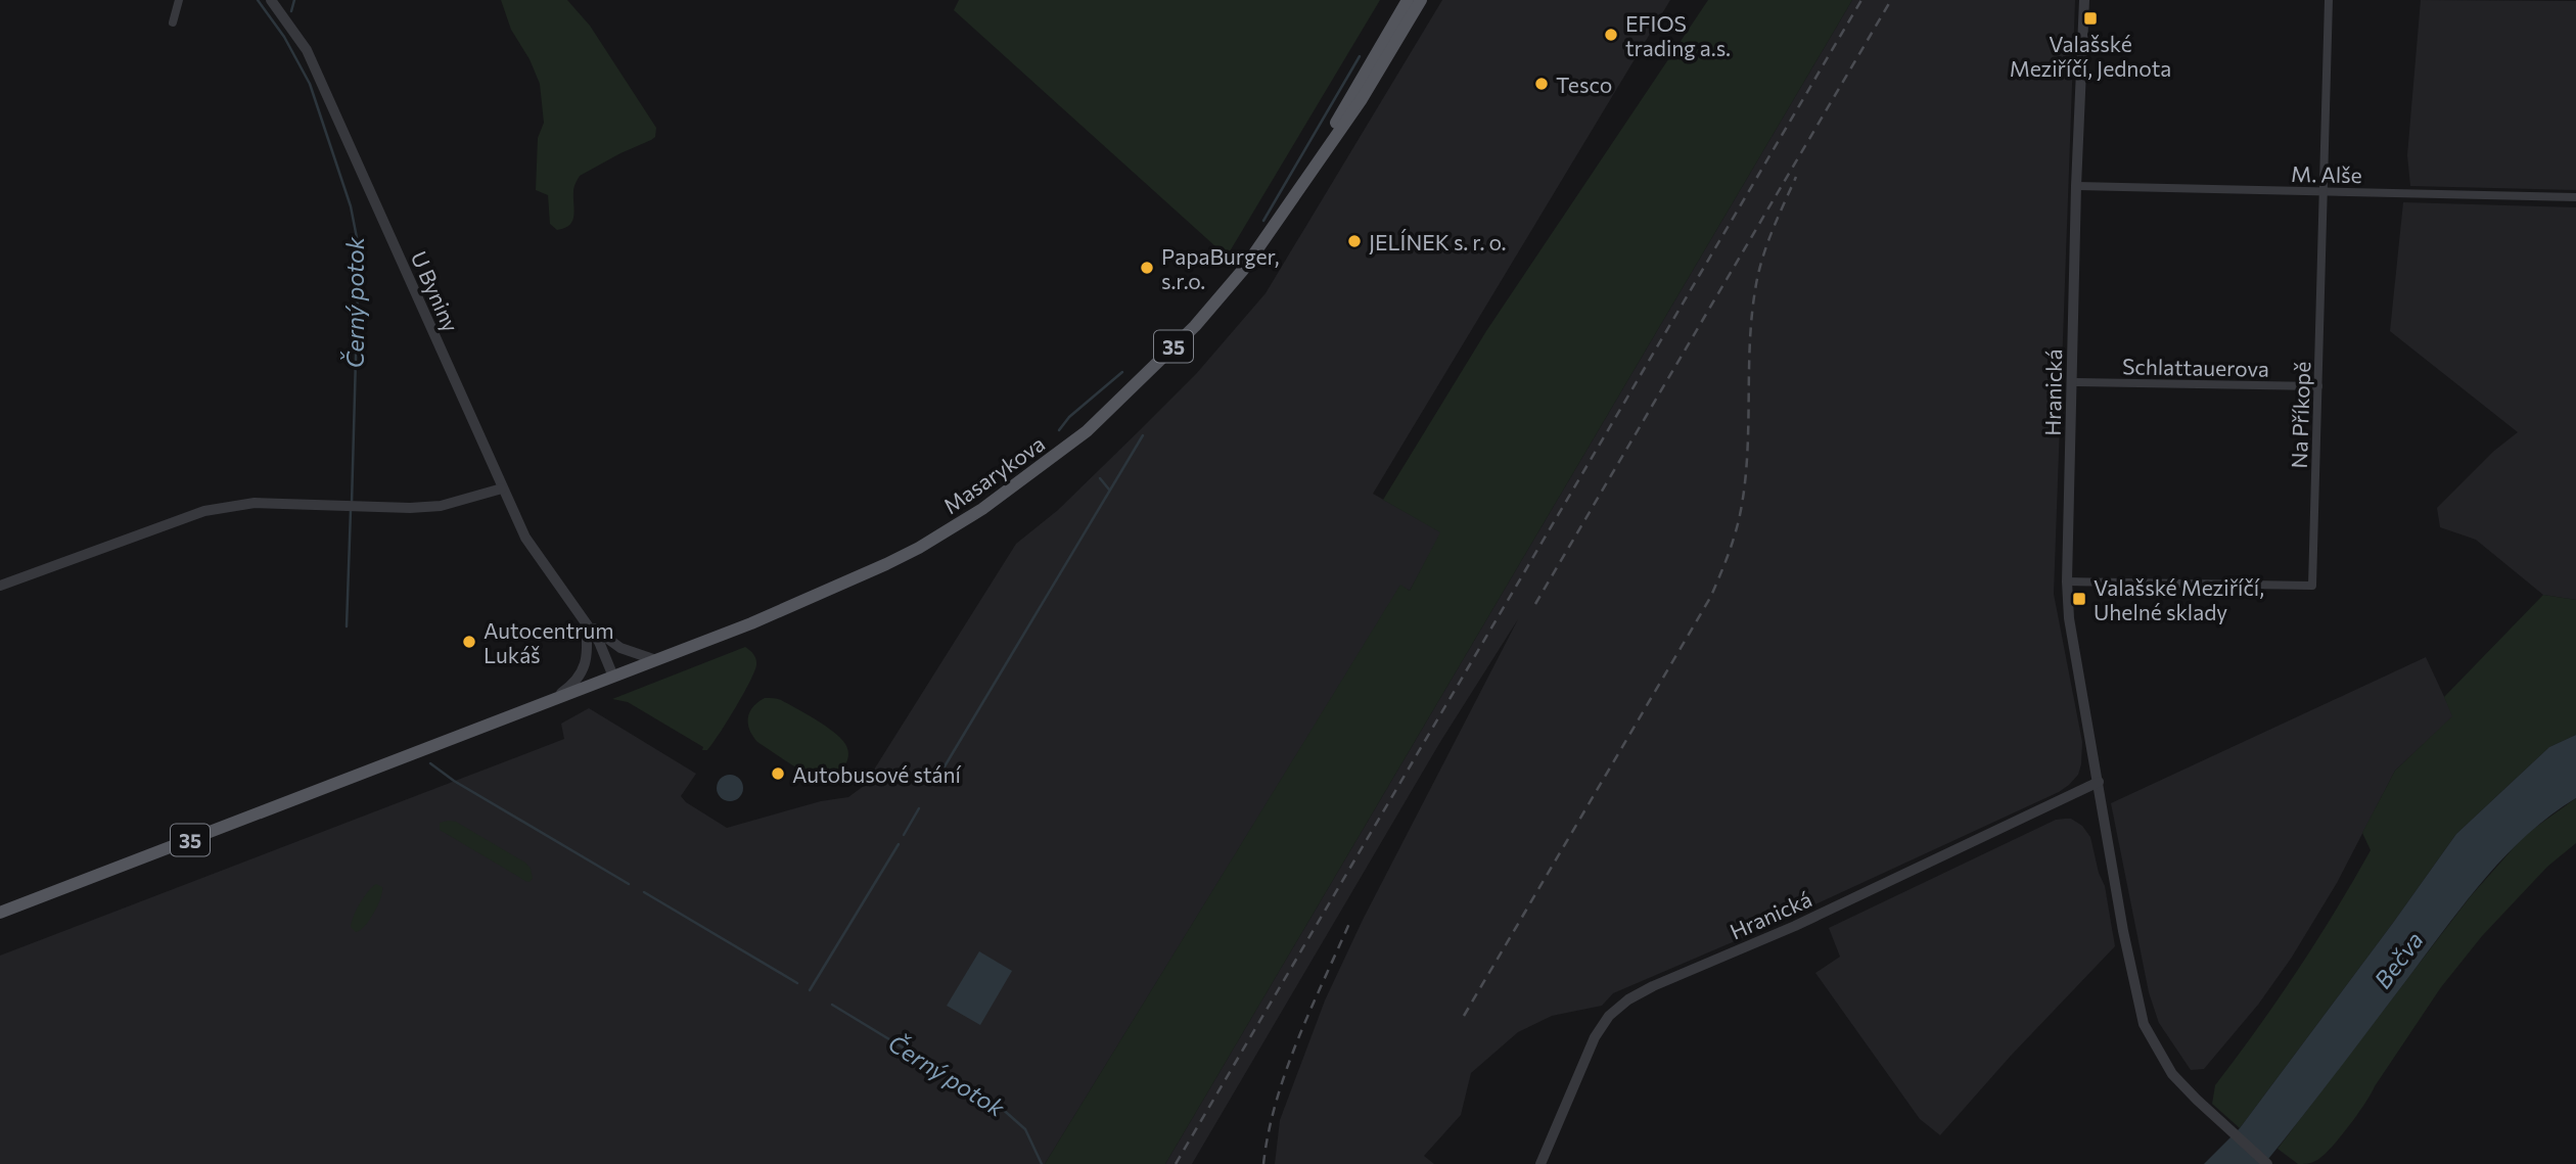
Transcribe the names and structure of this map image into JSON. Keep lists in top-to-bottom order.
{
  "streets": {
    "main road": ["35", "Masarykova"],
    "street": [
      "M. Alše",
      "U Byniny",
      "Schlattauerova",
      "Hranická",
      "Na Příkopě"
    ]
  },
  "crossings": [
    ["M. Alše", "Hranická"],
    ["M. Alše", "Na Příkopě"],
    ["35", "Masarykova"],
    ["Schlattauerova", "Hranická"],
    ["Schlattauerova", "Na Příkopě"],
    ["Hranická", "Na Příkopě"]
  ],
  "water": ["Černý potok", "Bečva"],
  "places": {
    "transit": ["Valašské Meziříčí, Jednota", "Valašské Meziříčí, Uhelné sklady"],
    "other": [
      "EFIOS trading a.s.",
      "Tesco",
      "JELÍNEK s. r. o.",
      "PapaBurger, s.r.o.",
      "Autocentrum Lukáš",
      "Autobusové stání"
    ]
  }
}
